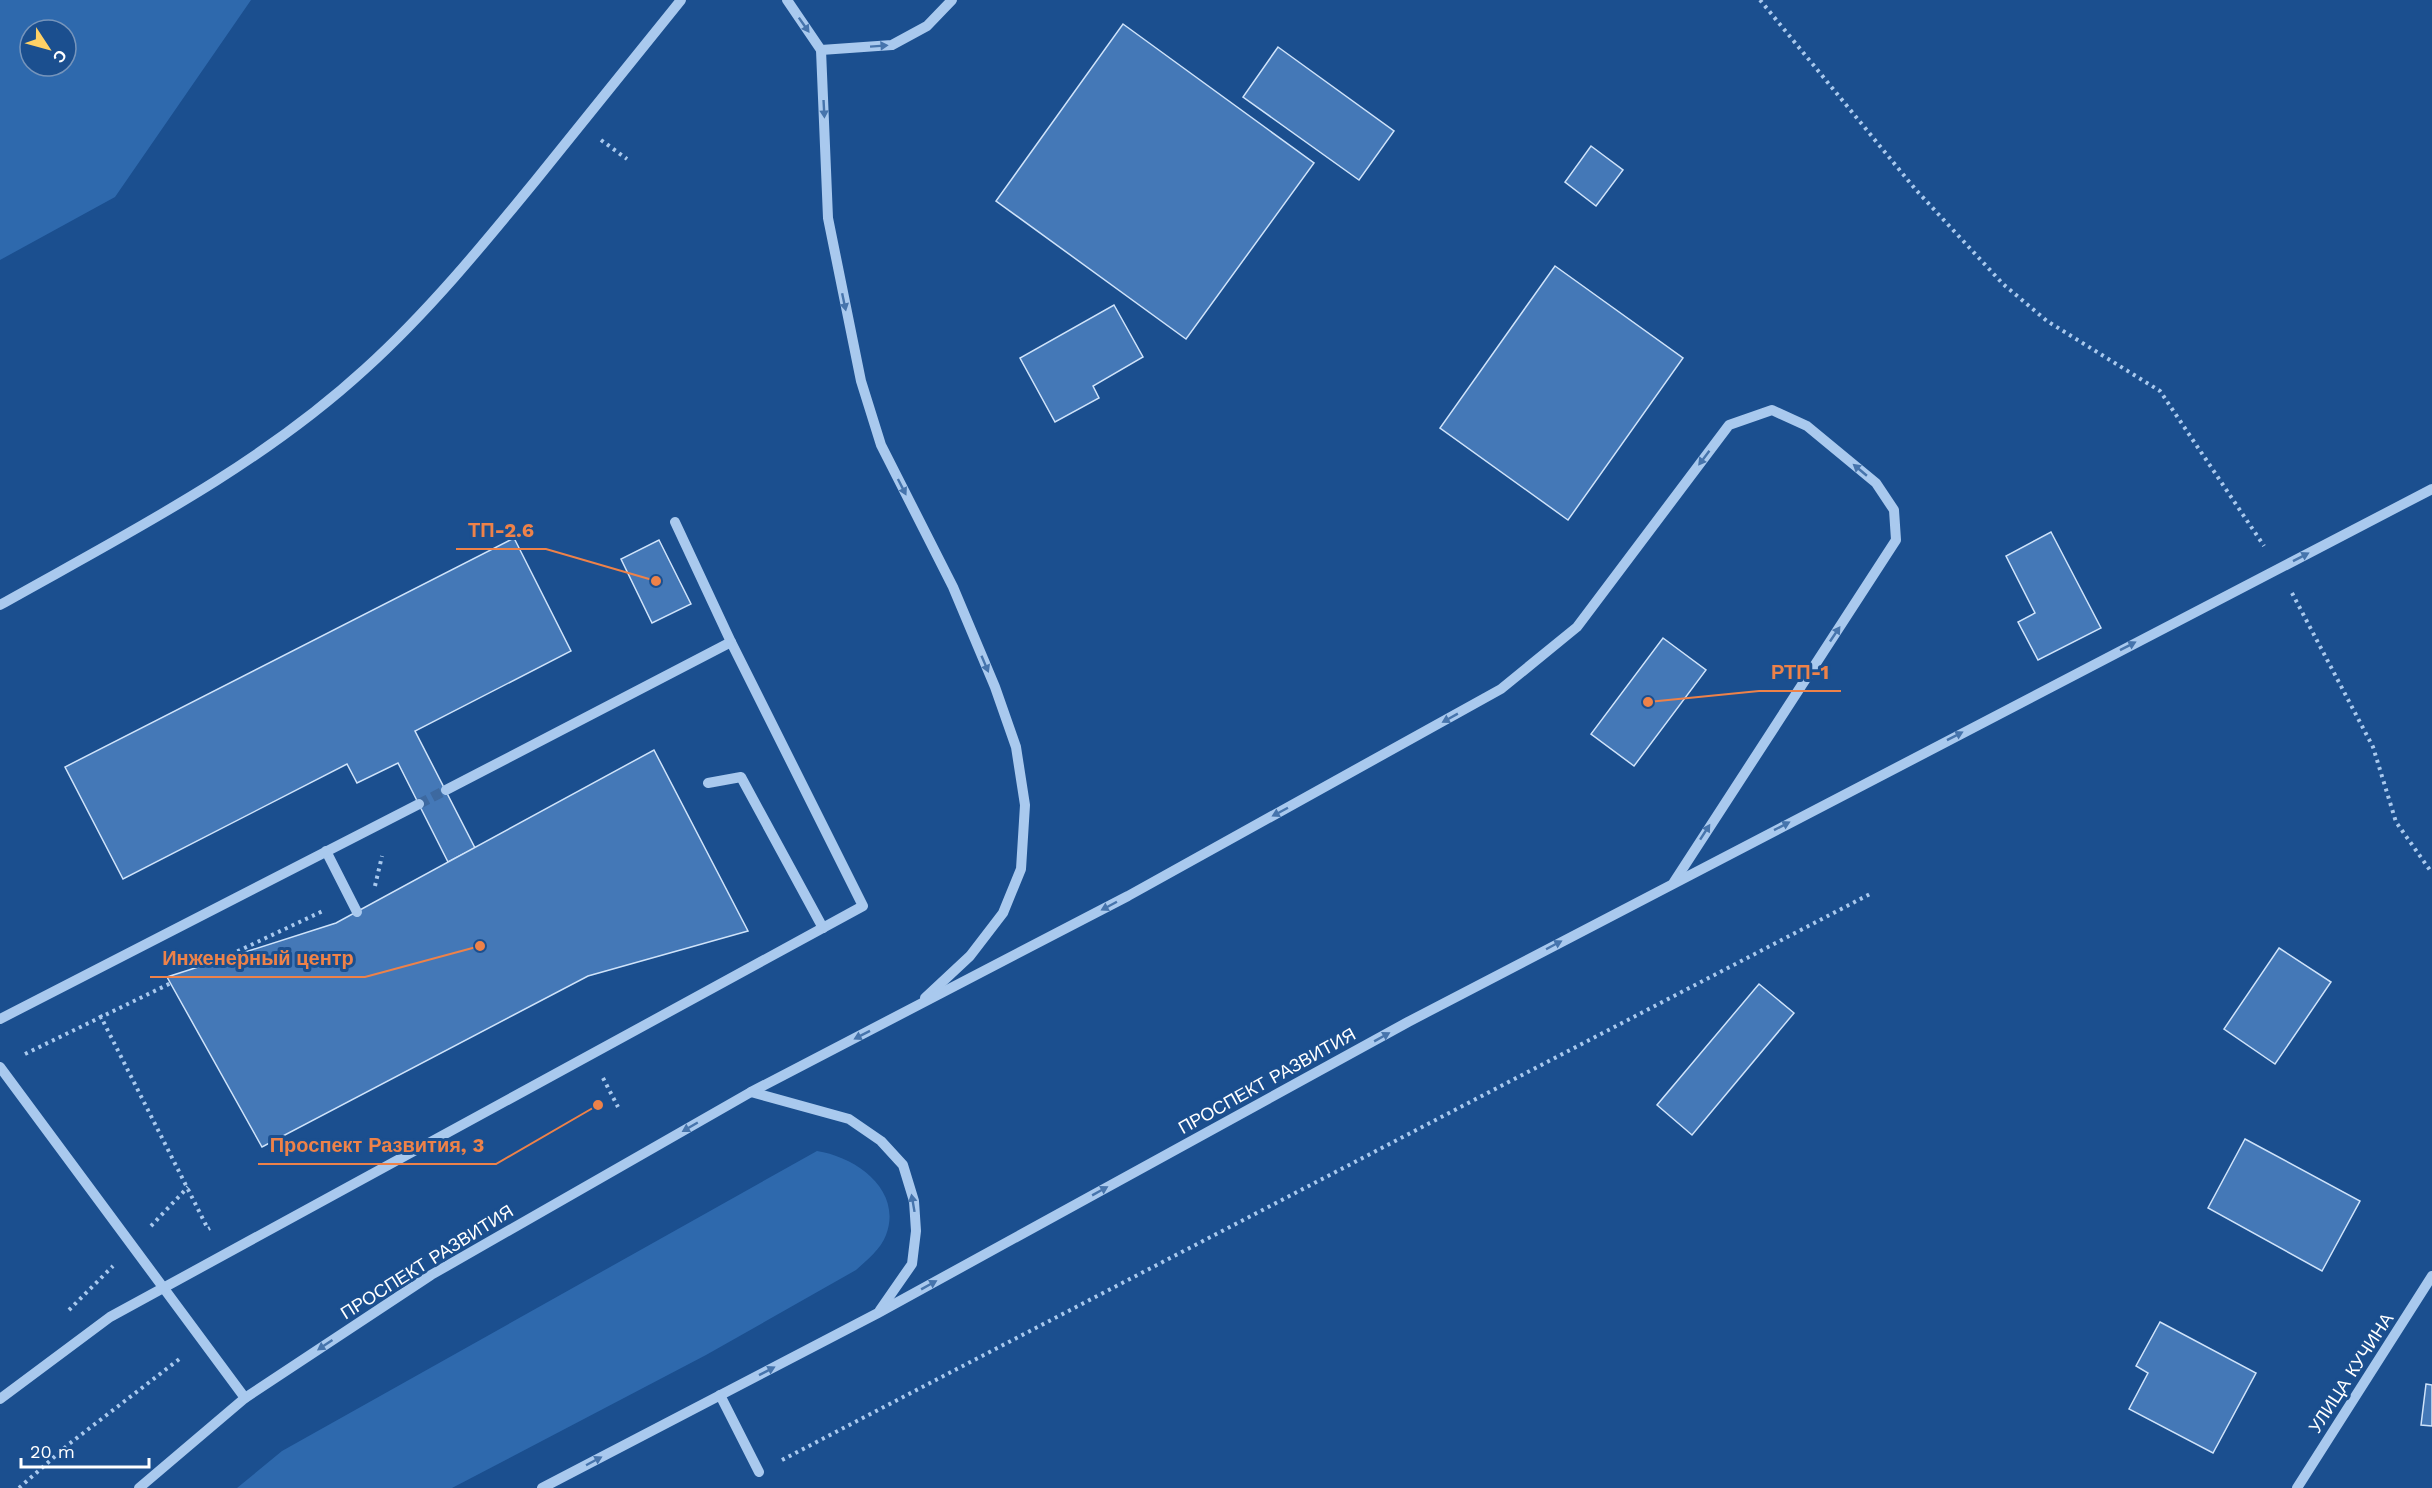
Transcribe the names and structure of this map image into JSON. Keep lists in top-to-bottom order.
{
  "streets": {
    "street": ["ПРОСПЕКТ РАЗВИТИЯ", "УЛИЦА КУЧИНА"]
  },
  "places": [
    "ТП-2.6",
    "РТП-1",
    "Инженерный центр",
    "Проспект Развития, 3"
  ],
  "scale_bar": "20 m",
  "north": "bottom right"
}
